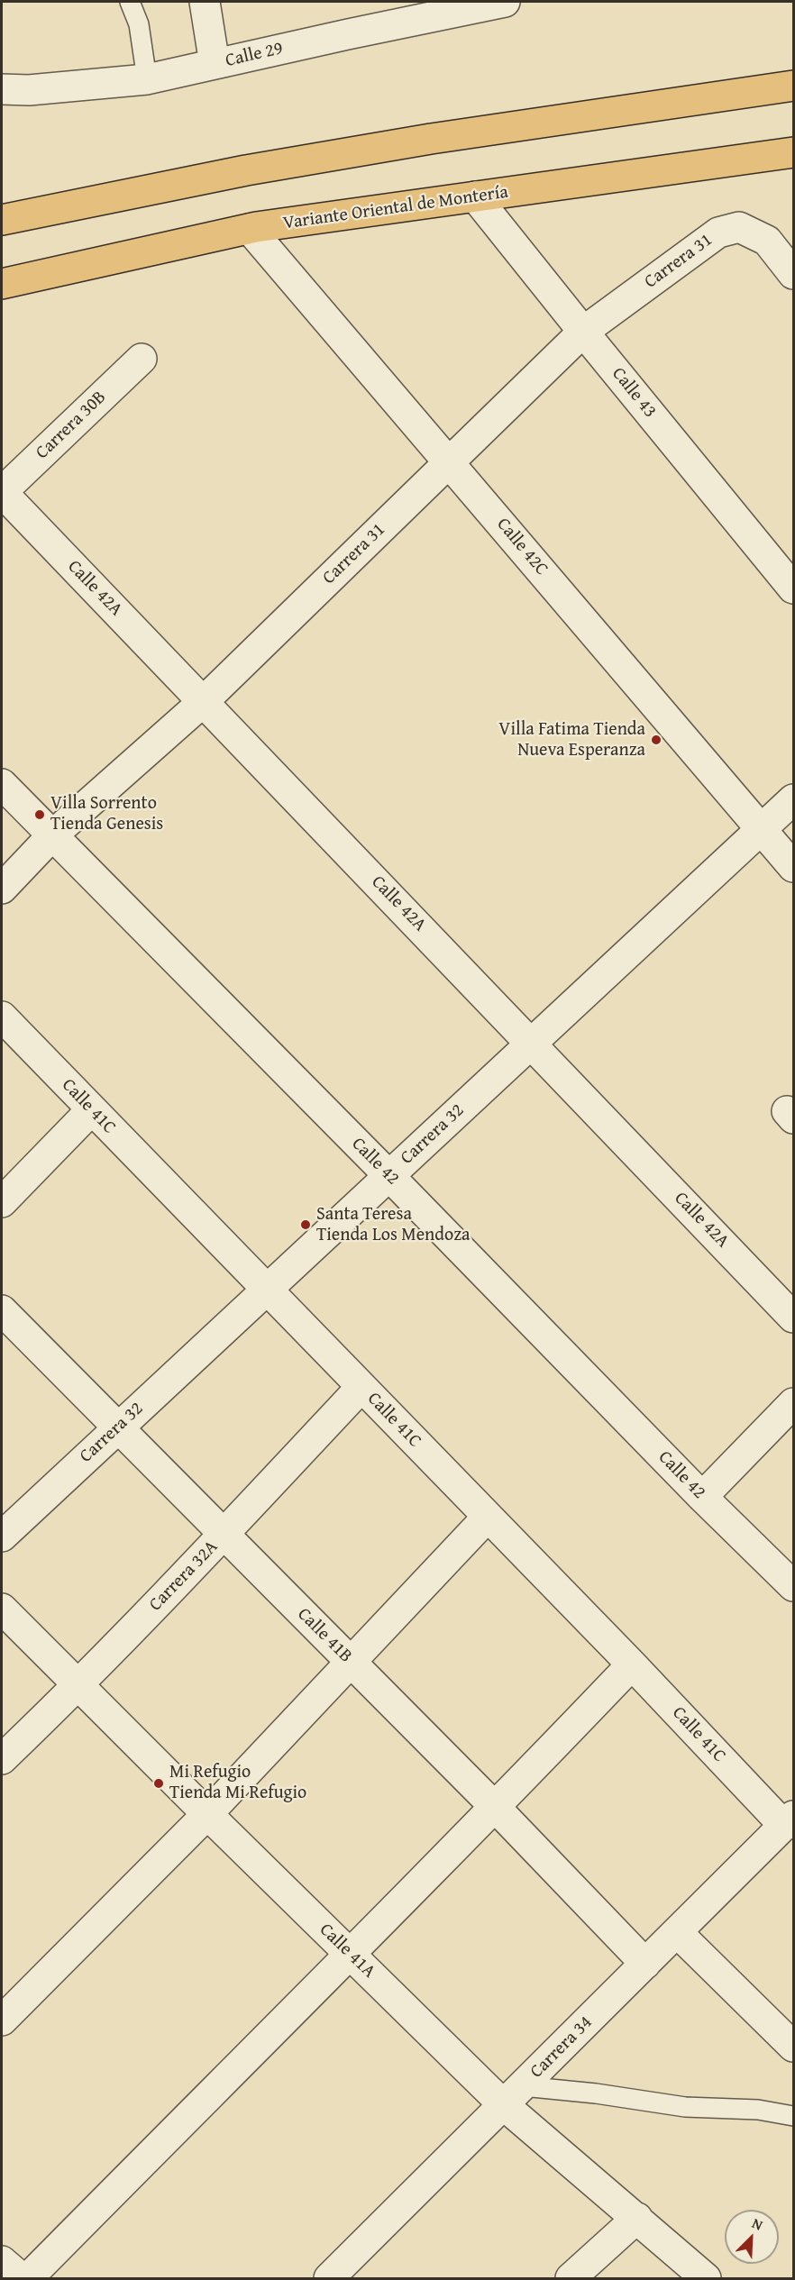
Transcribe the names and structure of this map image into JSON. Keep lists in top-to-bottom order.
{
  "streets": {
    "highway": ["Variante Oriental de Montería"],
    "street": [
      "Calle 29",
      "Carrera 31",
      "Calle 43",
      "Carrera 30B",
      "Calle 42C",
      "Calle 42A",
      "Calle 41C",
      "Carrera 32",
      "Calle 42",
      "Carrera 32A",
      "Calle 41B",
      "Calle 41A",
      "Carrera 34"
    ]
  },
  "crossings": [
    ["Variante Oriental de Montería", "Calle 43"],
    ["Variante Oriental de Montería", "Calle 42C"],
    ["Carrera 31", "Calle 43"],
    ["Carrera 31", "Calle 42C"],
    ["Carrera 31", "Calle 42A"],
    ["Carrera 31", "Calle 42"],
    ["Carrera 30B", "Calle 42A"],
    ["Calle 42C", "Carrera 32"],
    ["Calle 42A", "Carrera 32"],
    ["Calle 41C", "Carrera 32"],
    ["Calle 41C", "Carrera 32A"],
    ["Calle 41C", "Carrera 34"],
    ["Carrera 32", "Calle 42"],
    ["Carrera 32", "Calle 41B"],
    ["Carrera 32A", "Calle 41B"],
    ["Carrera 32A", "Calle 41A"],
    ["Calle 41B", "Carrera 34"],
    ["Calle 41A", "Carrera 34"]
  ],
  "places": [
    "Villa Fatima Tienda Nueva Esperanza",
    "Villa Sorrento Tienda Genesis",
    "Santa Teresa Tienda Los Mendoza",
    "Mi Refugio Tienda Mi Refugio"
  ],
  "north": "top right"
}
